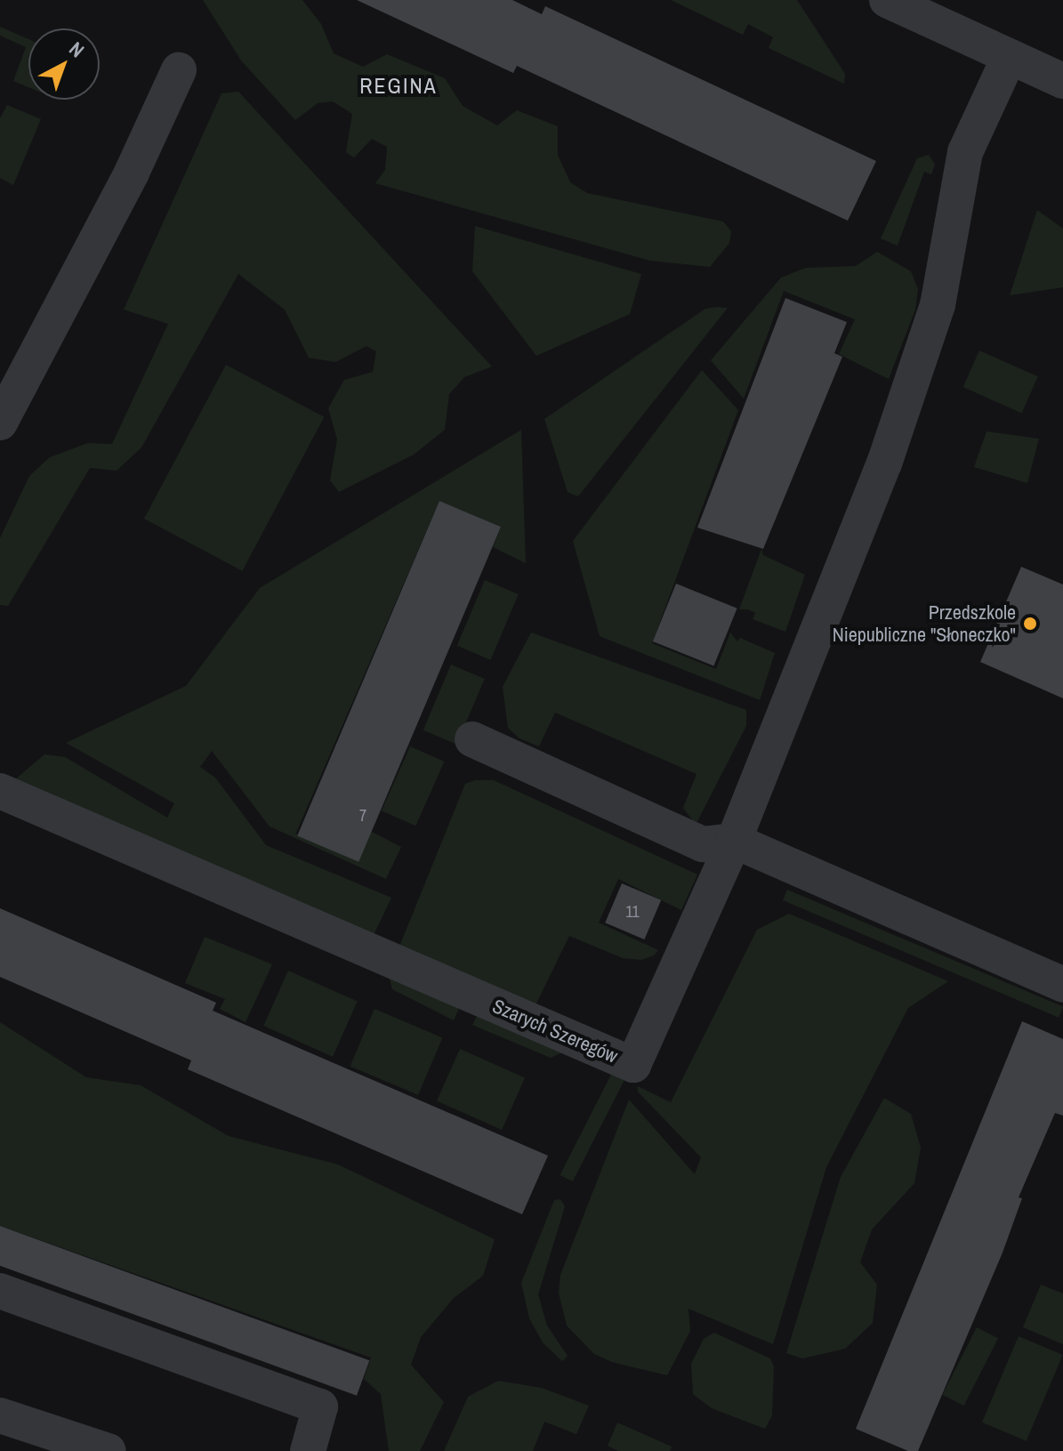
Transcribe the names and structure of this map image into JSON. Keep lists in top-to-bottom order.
{
  "streets": {
    "street": ["Szarych Szeregów"]
  },
  "districts": ["REGINA"],
  "places": ["Przedszkole Niepubliczne \"Słoneczko\""],
  "house_numbers": ["7", "11"],
  "north": "top right"
}
